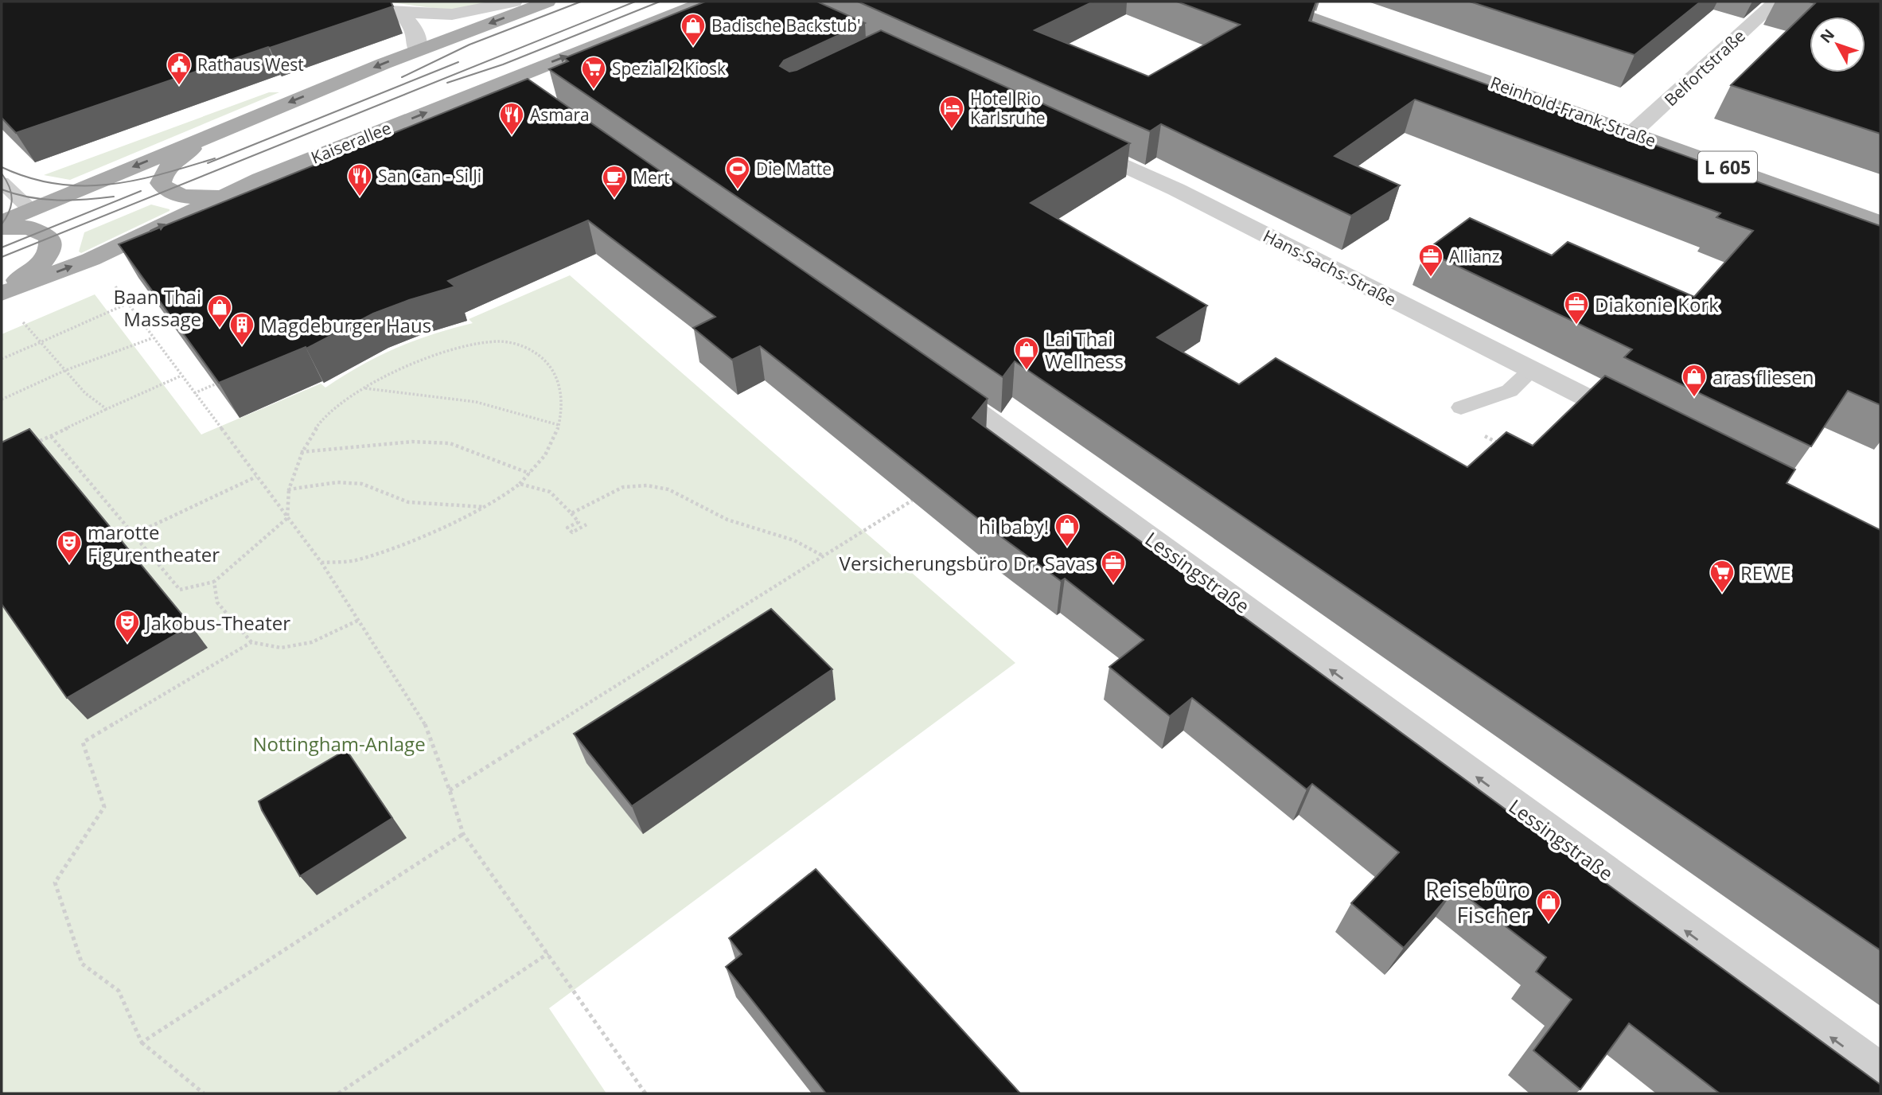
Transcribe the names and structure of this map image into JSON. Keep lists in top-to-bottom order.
{
  "streets": {
    "main road": ["Reinhold-Frank-Straße", "Kaiserallee", "L 605"],
    "street": ["Belfortstraße", "Hans-Sachs-Straße", "Lessingstraße"]
  },
  "crossings": [
    ["Belfortstraße", "Reinhold-Frank-Straße"]
  ],
  "one_way": ["Lessingstraße"],
  "parks": ["Nottingham-Anlage"],
  "places": {
    "shop": [
      "Badische Backstub'",
      "Baan Thai Massage",
      "Lai Thai Wellness",
      "aras fliesen",
      "hi baby!",
      "Reisebüro Fischer"
    ],
    "public building": ["Rathaus West"],
    "supermarket": ["Spezial 2 Kiosk", "REWE"],
    "hotel": ["Hotel Rio Karlsruhe"],
    "restaurant": ["Asmara", "San Can - Si Ji"],
    "sports": ["Die Matte"],
    "cafe": ["Mert"],
    "office": ["Allianz", "Diakonie Kork", "Versicherungsbüro Dr. Savas"],
    "building": ["Magdeburger Haus"],
    "theatre": ["marotte Figurentheater", "Jakobus-Theater"]
  },
  "north": "top left"
}
